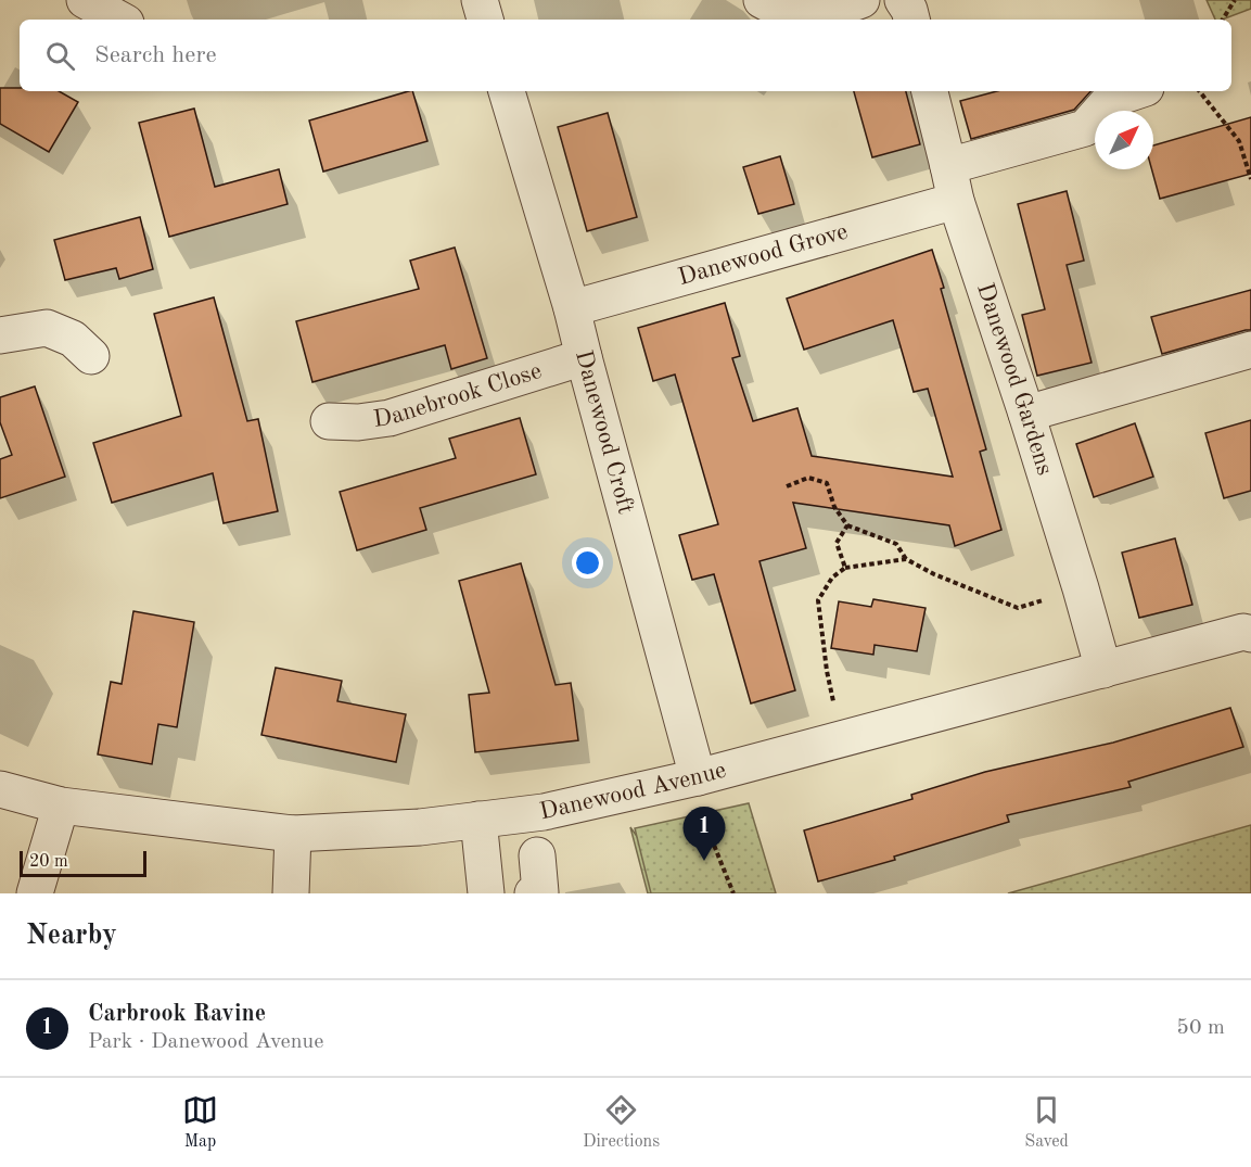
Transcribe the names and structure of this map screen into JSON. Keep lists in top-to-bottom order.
{
  "streets": {
    "street": [
      "Danewood Grove",
      "Danewood Gardens",
      "Danebrook Close",
      "Danewood Croft",
      "Danewood Avenue"
    ]
  },
  "crossings": [
    ["Danewood Grove", "Danewood Gardens"],
    ["Danewood Grove", "Danewood Croft"],
    ["Danewood Gardens", "Danewood Avenue"],
    ["Danebrook Close", "Danewood Croft"],
    ["Danewood Croft", "Danewood Avenue"]
  ],
  "scale_bar": "20 m",
  "north": "top right",
  "page": {
    "search": "Search here",
    "pins": "1",
    "scale": "20 m",
    "heading": "Nearby",
    "list": [
      {
        "mark": "1",
        "name": "Carbrook Ravine",
        "note": "Park · Danewood Avenue",
        "value": "50 m"
      }
    ],
    "nav": ["Map", "Directions", "Saved"]
  }
}
